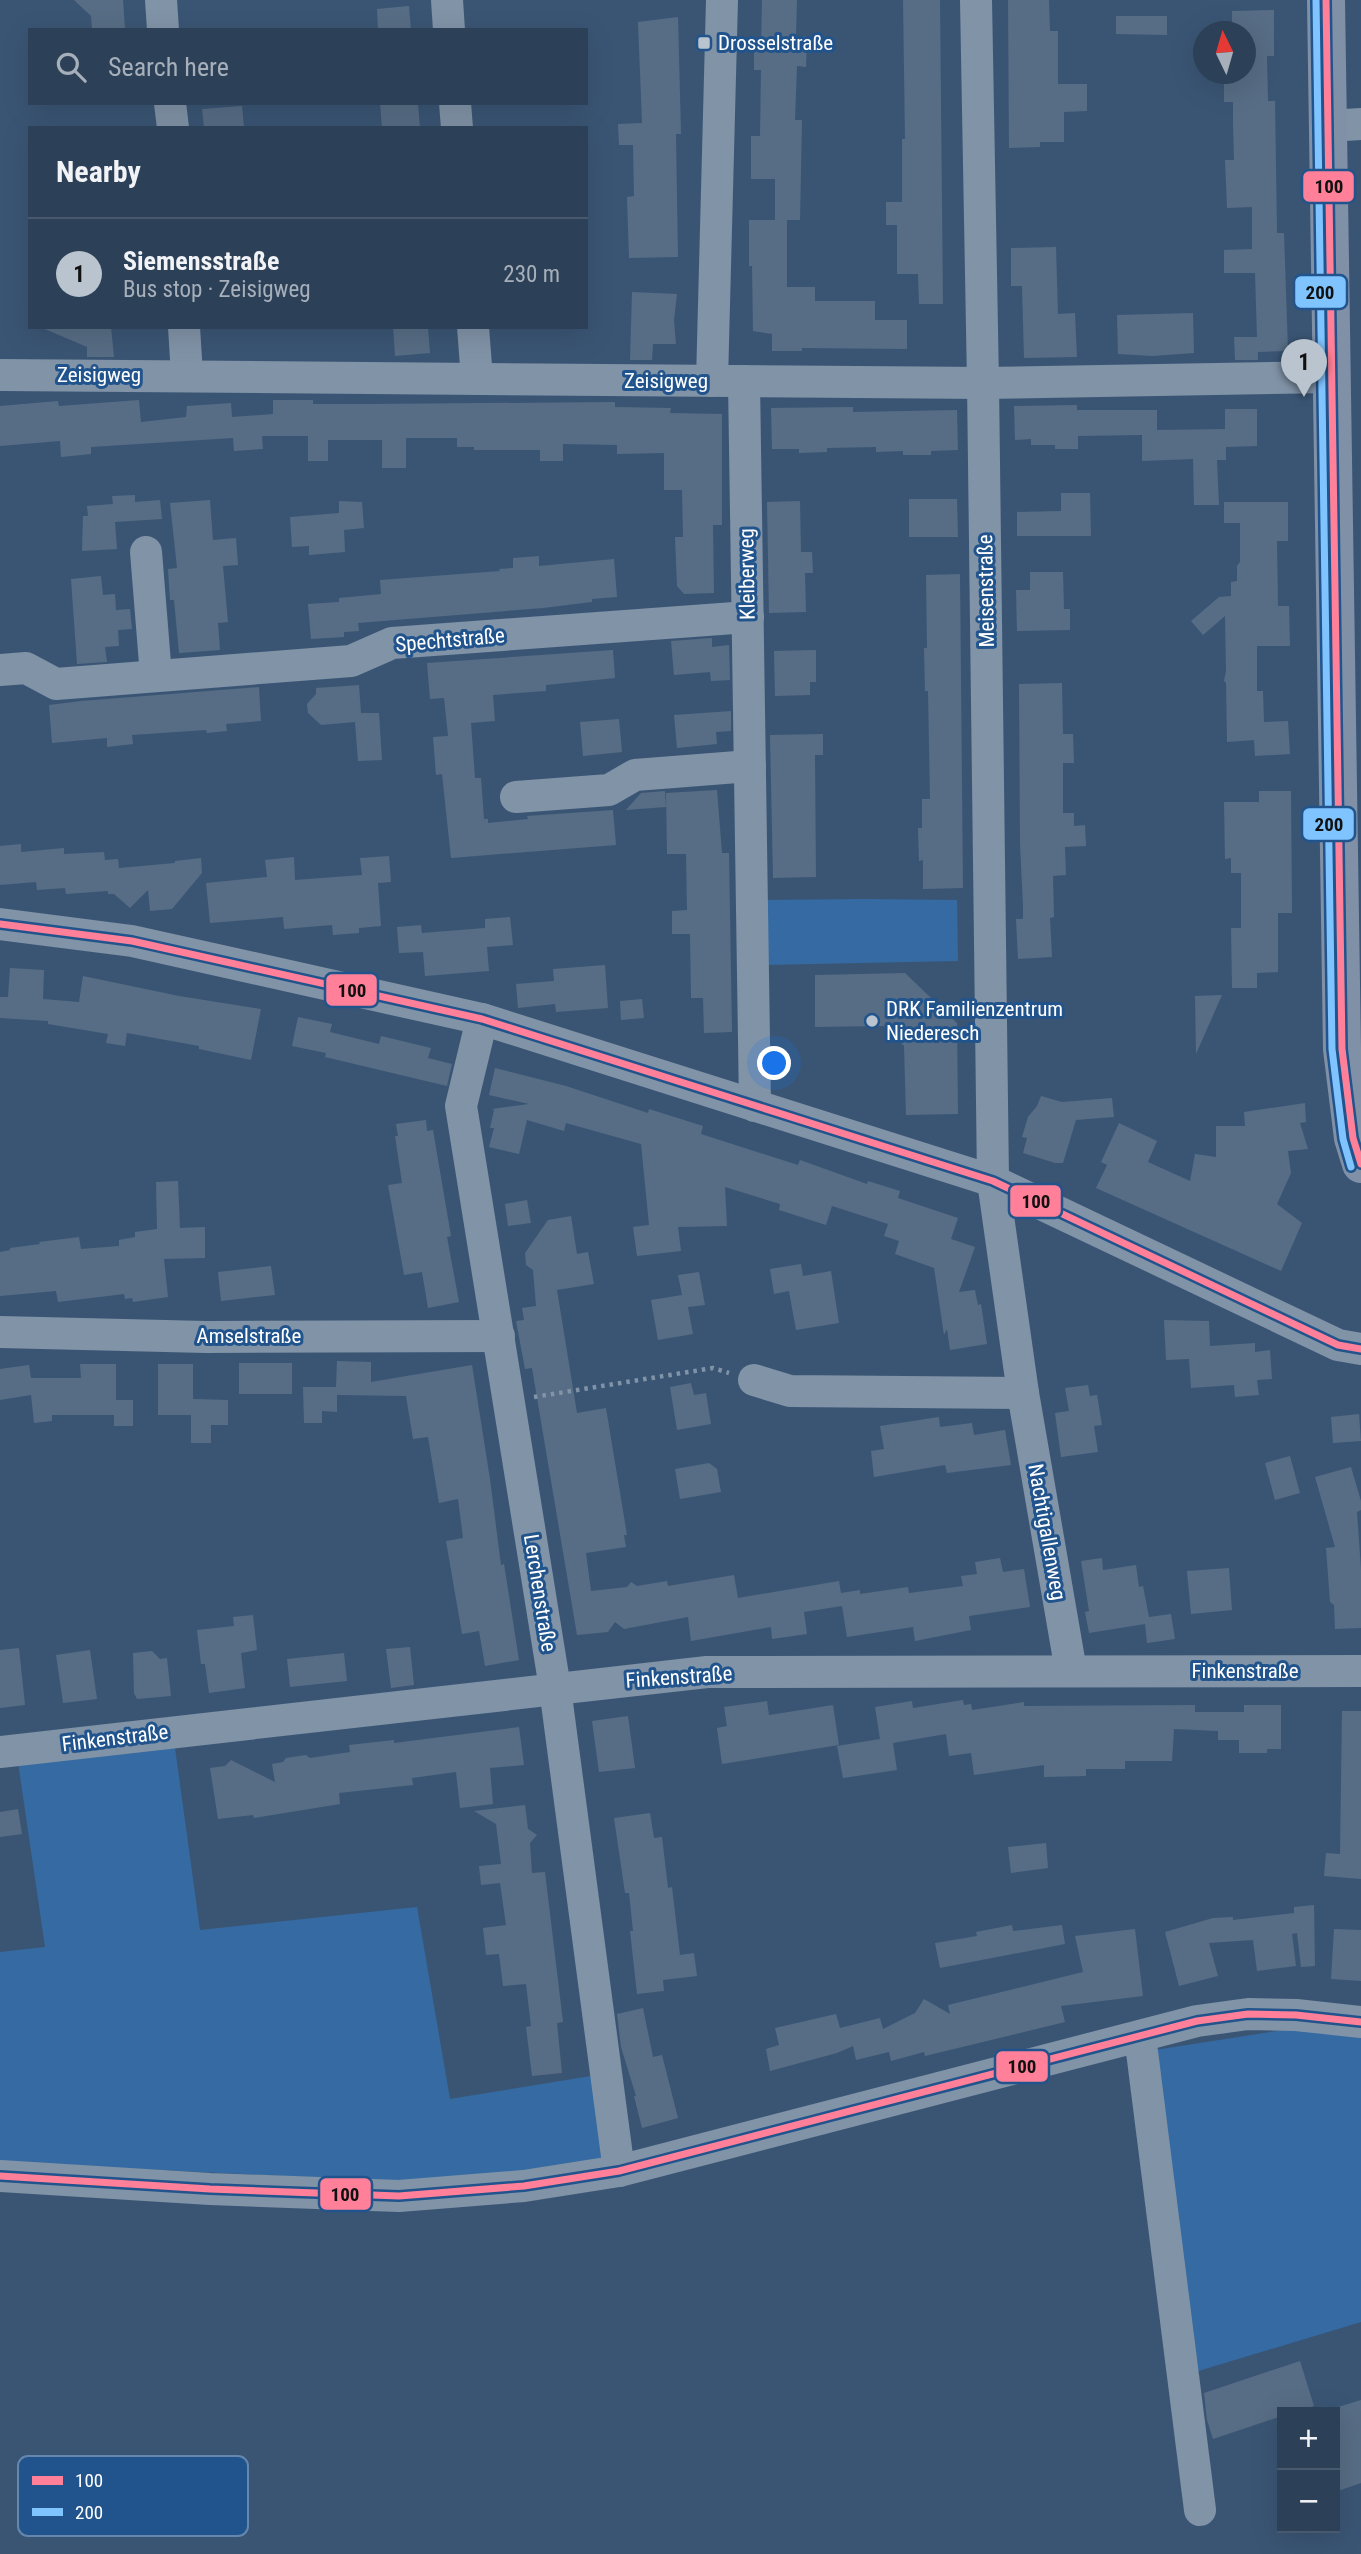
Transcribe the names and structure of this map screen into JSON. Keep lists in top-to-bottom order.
{
  "streets": {
    "street": [
      "Zeisigweg",
      "Kleiberweg",
      "Meisenstraße",
      "Spechtstraße",
      "Amselstraße",
      "Nachtigallenweg",
      "Lerchenstraße",
      "Finkenstraße"
    ]
  },
  "crossings": [
    ["Zeisigweg", "Kleiberweg"],
    ["Zeisigweg", "Meisenstraße"],
    ["Kleiberweg", "Spechtstraße"],
    ["Meisenstraße", "Nachtigallenweg"],
    ["Amselstraße", "Lerchenstraße"],
    ["Nachtigallenweg", "Finkenstraße"],
    ["Lerchenstraße", "Finkenstraße"]
  ],
  "places": {
    "transit": ["Drosselstraße"],
    "other": ["DRK Familienzentrum Niederesch"]
  },
  "lines": ["transit line 100", "transit line 200"],
  "legend": ["100", "200"],
  "north": "top",
  "page": {
    "search": "Search here",
    "heading": "Nearby",
    "list": [
      {
        "mark": "1",
        "name": "Siemensstraße",
        "note": "Bus stop · Zeisigweg",
        "value": "230 m"
      }
    ],
    "pins": "1",
    "map_buttons": ["+", "−"]
  }
}
